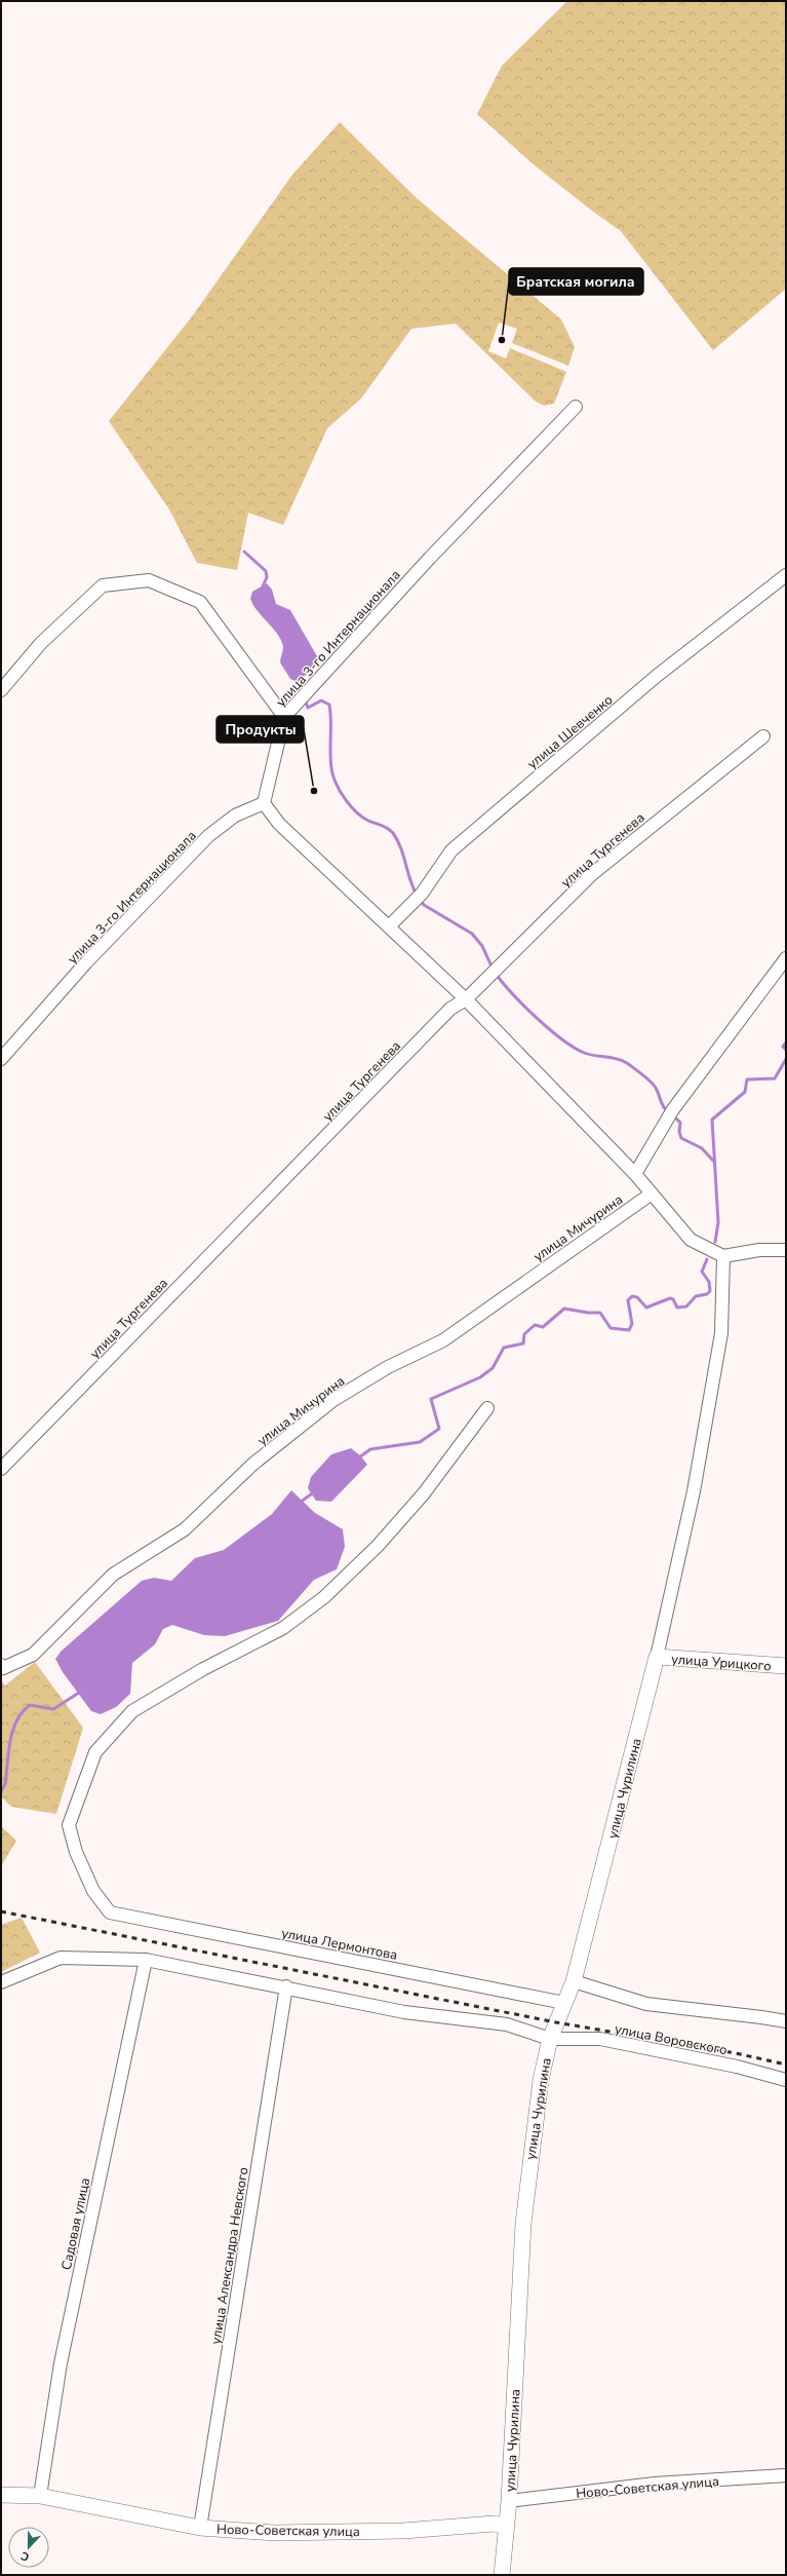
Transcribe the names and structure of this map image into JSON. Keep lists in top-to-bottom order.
{
  "streets": {
    "street": [
      "улица 3-го Интернационала",
      "улица Шевченко",
      "улица Тургенева",
      "улица Мичурина",
      "улица Урицкого",
      "улица Чурилина",
      "улица Лермонтова",
      "улица Воровского",
      "Садовая улица",
      "улица Александра Невского",
      "Ново-Советская улица"
    ]
  },
  "crossings": [
    ["улица Урицкого", "улица Чурилина"],
    ["улица Чурилина", "улица Лермонтова"],
    ["улица Чурилина", "улица Воровского"],
    ["улица Чурилина", "Ново-Советская улица"],
    ["улица Воровского", "Садовая улица"],
    ["улица Воровского", "улица Александра Невского"],
    ["Садовая улица", "Ново-Советская улица"],
    ["улица Александра Невского", "Ново-Советская улица"]
  ],
  "places": ["Братская могила", "Продукты"],
  "north": "bottom"
}
